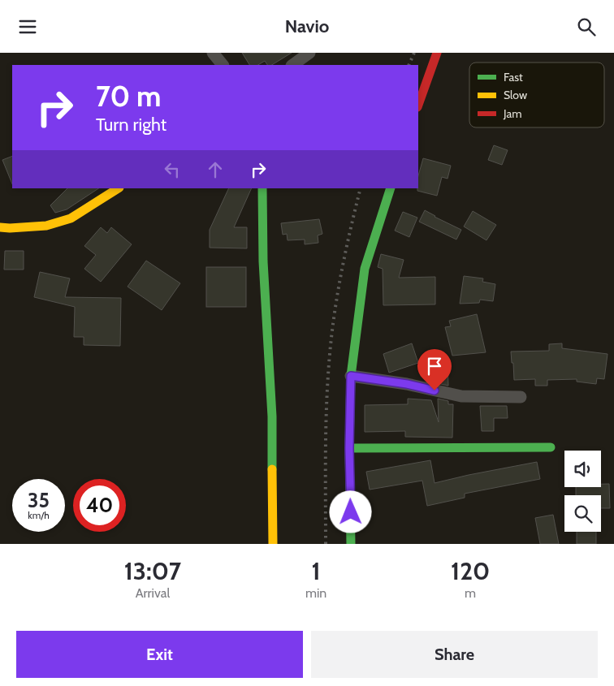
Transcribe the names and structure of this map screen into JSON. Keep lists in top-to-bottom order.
{
  "legend": ["Fast", "Slow", "Jam"],
  "page": {
    "header": "Navio",
    "turn": ["70 m", "Turn right"],
    "speed": "35 km/h",
    "limit": "40",
    "eta": [
      "13:07",
      "Arrival",
      "1",
      "min",
      "120",
      "m"
    ],
    "buttons": ["Exit", "Share"]
  }
}
